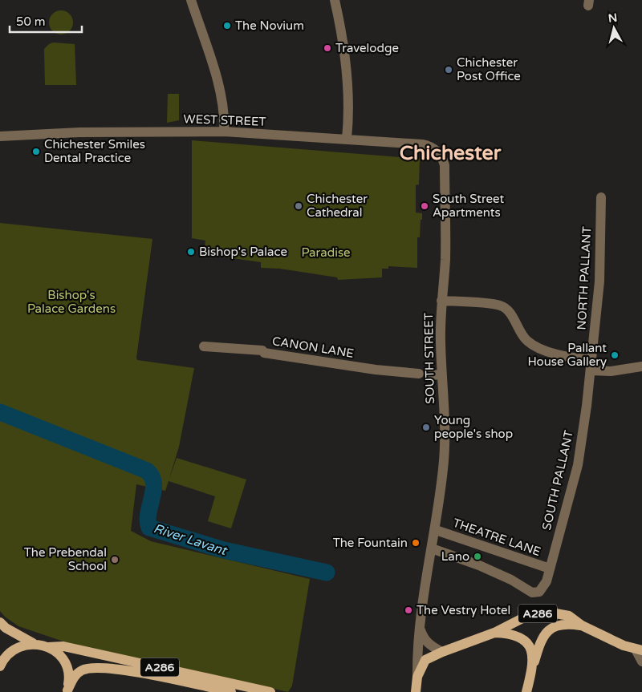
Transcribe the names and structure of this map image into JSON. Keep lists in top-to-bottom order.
{
  "streets": {
    "main road": ["A286"],
    "street": [
      "WEST STREET",
      "NORTH PALLANT",
      "CANON LANE",
      "SOUTH STREET",
      "SOUTH PALLANT",
      "THEATRE LANE"
    ]
  },
  "crossings": [
    ["WEST STREET", "SOUTH STREET"],
    ["NORTH PALLANT", "SOUTH PALLANT"],
    ["CANON LANE", "SOUTH STREET"],
    ["SOUTH STREET", "SOUTH PALLANT"],
    ["SOUTH STREET", "THEATRE LANE"],
    ["SOUTH STREET", "A286"],
    ["SOUTH PALLANT", "THEATRE LANE"]
  ],
  "districts": ["Chichester"],
  "water": ["River Lavant"],
  "parks": ["Paradise", "Bishop's Palace Gardens"],
  "places": [
    "The Novium",
    "Travelodge",
    "Chichester Post Office",
    "Chichester Smiles Dental Practice",
    "Chichester Cathedral",
    "South Street Apartments",
    "Bishop's Palace",
    "Pallant House Gallery",
    "Young people's shop",
    "The Fountain",
    "Lano",
    "The Prebendal School",
    "The Vestry Hotel"
  ],
  "scale_bar": "50 m",
  "north": "top"
}
